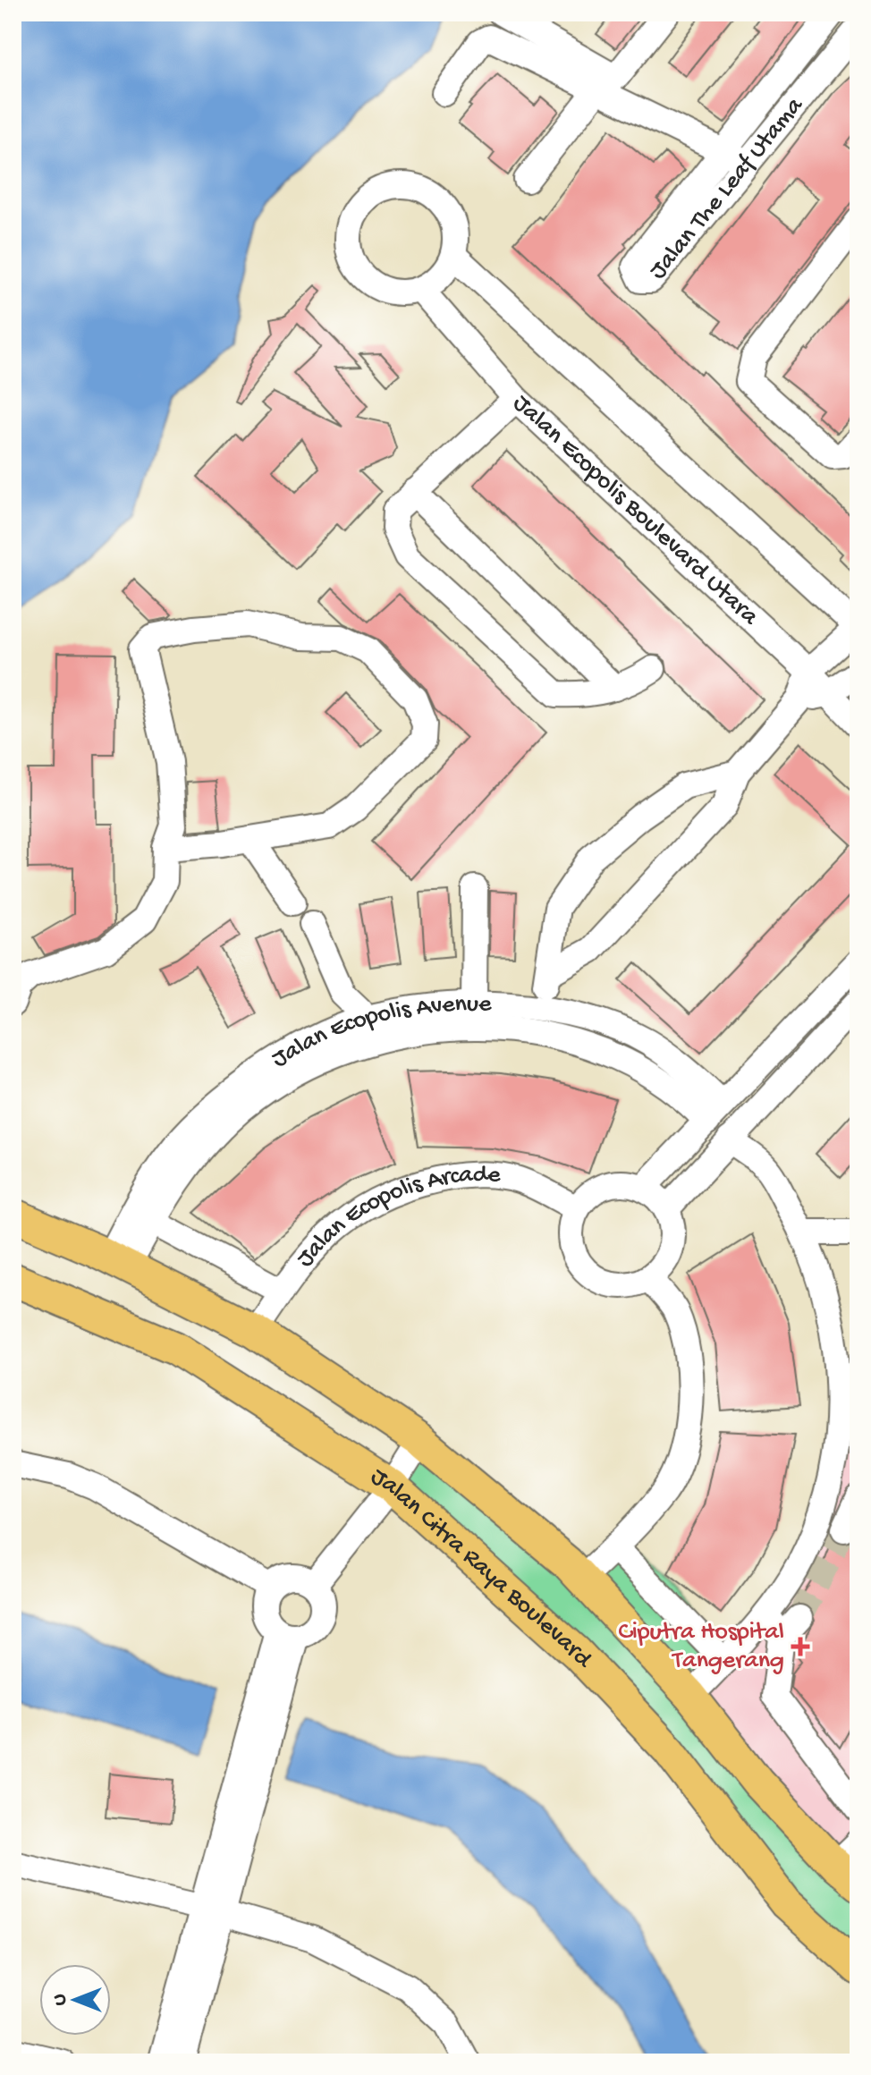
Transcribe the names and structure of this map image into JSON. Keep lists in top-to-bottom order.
{
  "streets": {
    "main road": ["Jalan Citra Raya Boulevard"],
    "street": [
      "Jalan The Leaf Utama",
      "Jalan Ecopolis Boulevard Utara",
      "Jalan Ecopolis Avenue",
      "Jalan Ecopolis Arcade"
    ]
  },
  "places": {
    "health": ["Ciputra Hospital Tangerang"]
  },
  "north": "left"
}
